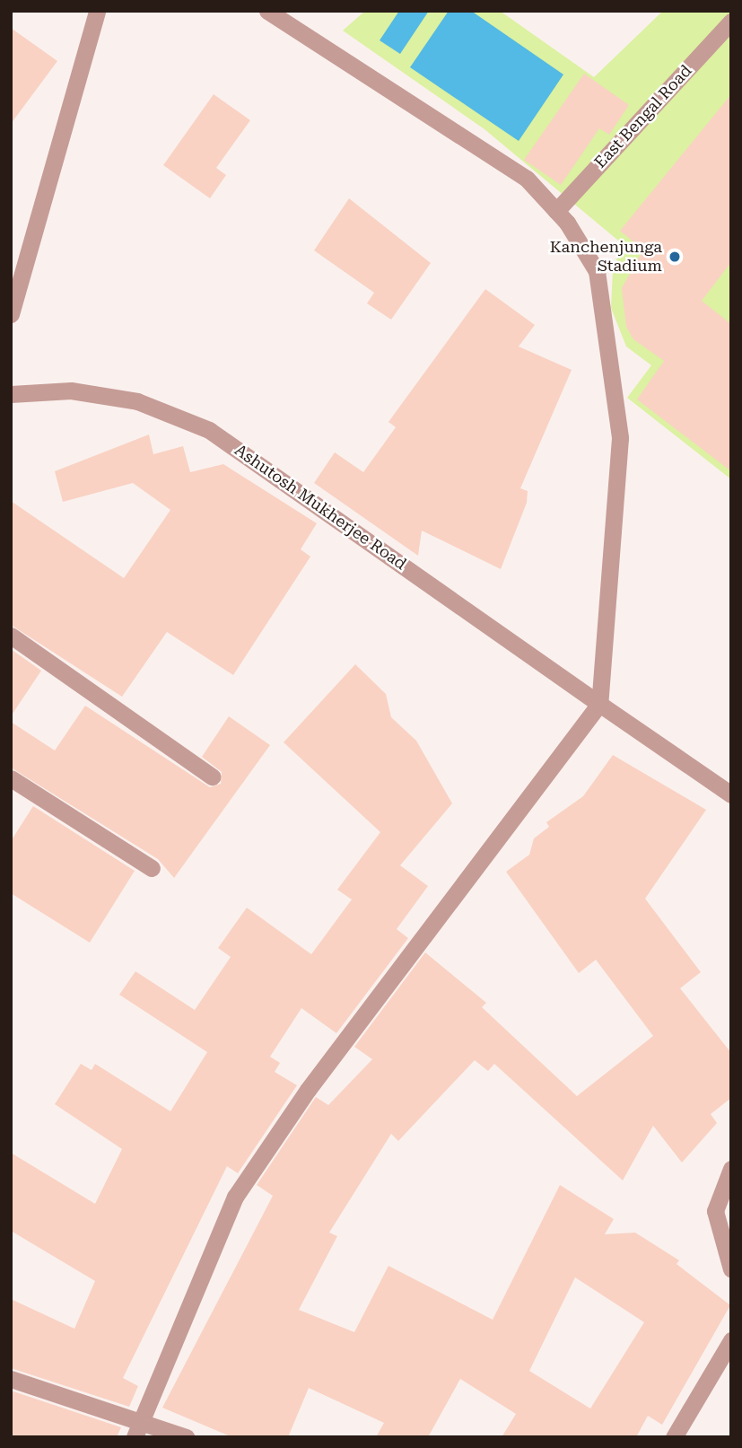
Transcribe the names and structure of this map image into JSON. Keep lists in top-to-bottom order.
{
  "streets": {
    "street": ["East Bengal Road", "Ashutosh Mukherjee Road"]
  },
  "places": ["Kanchenjunga Stadium"]
}
